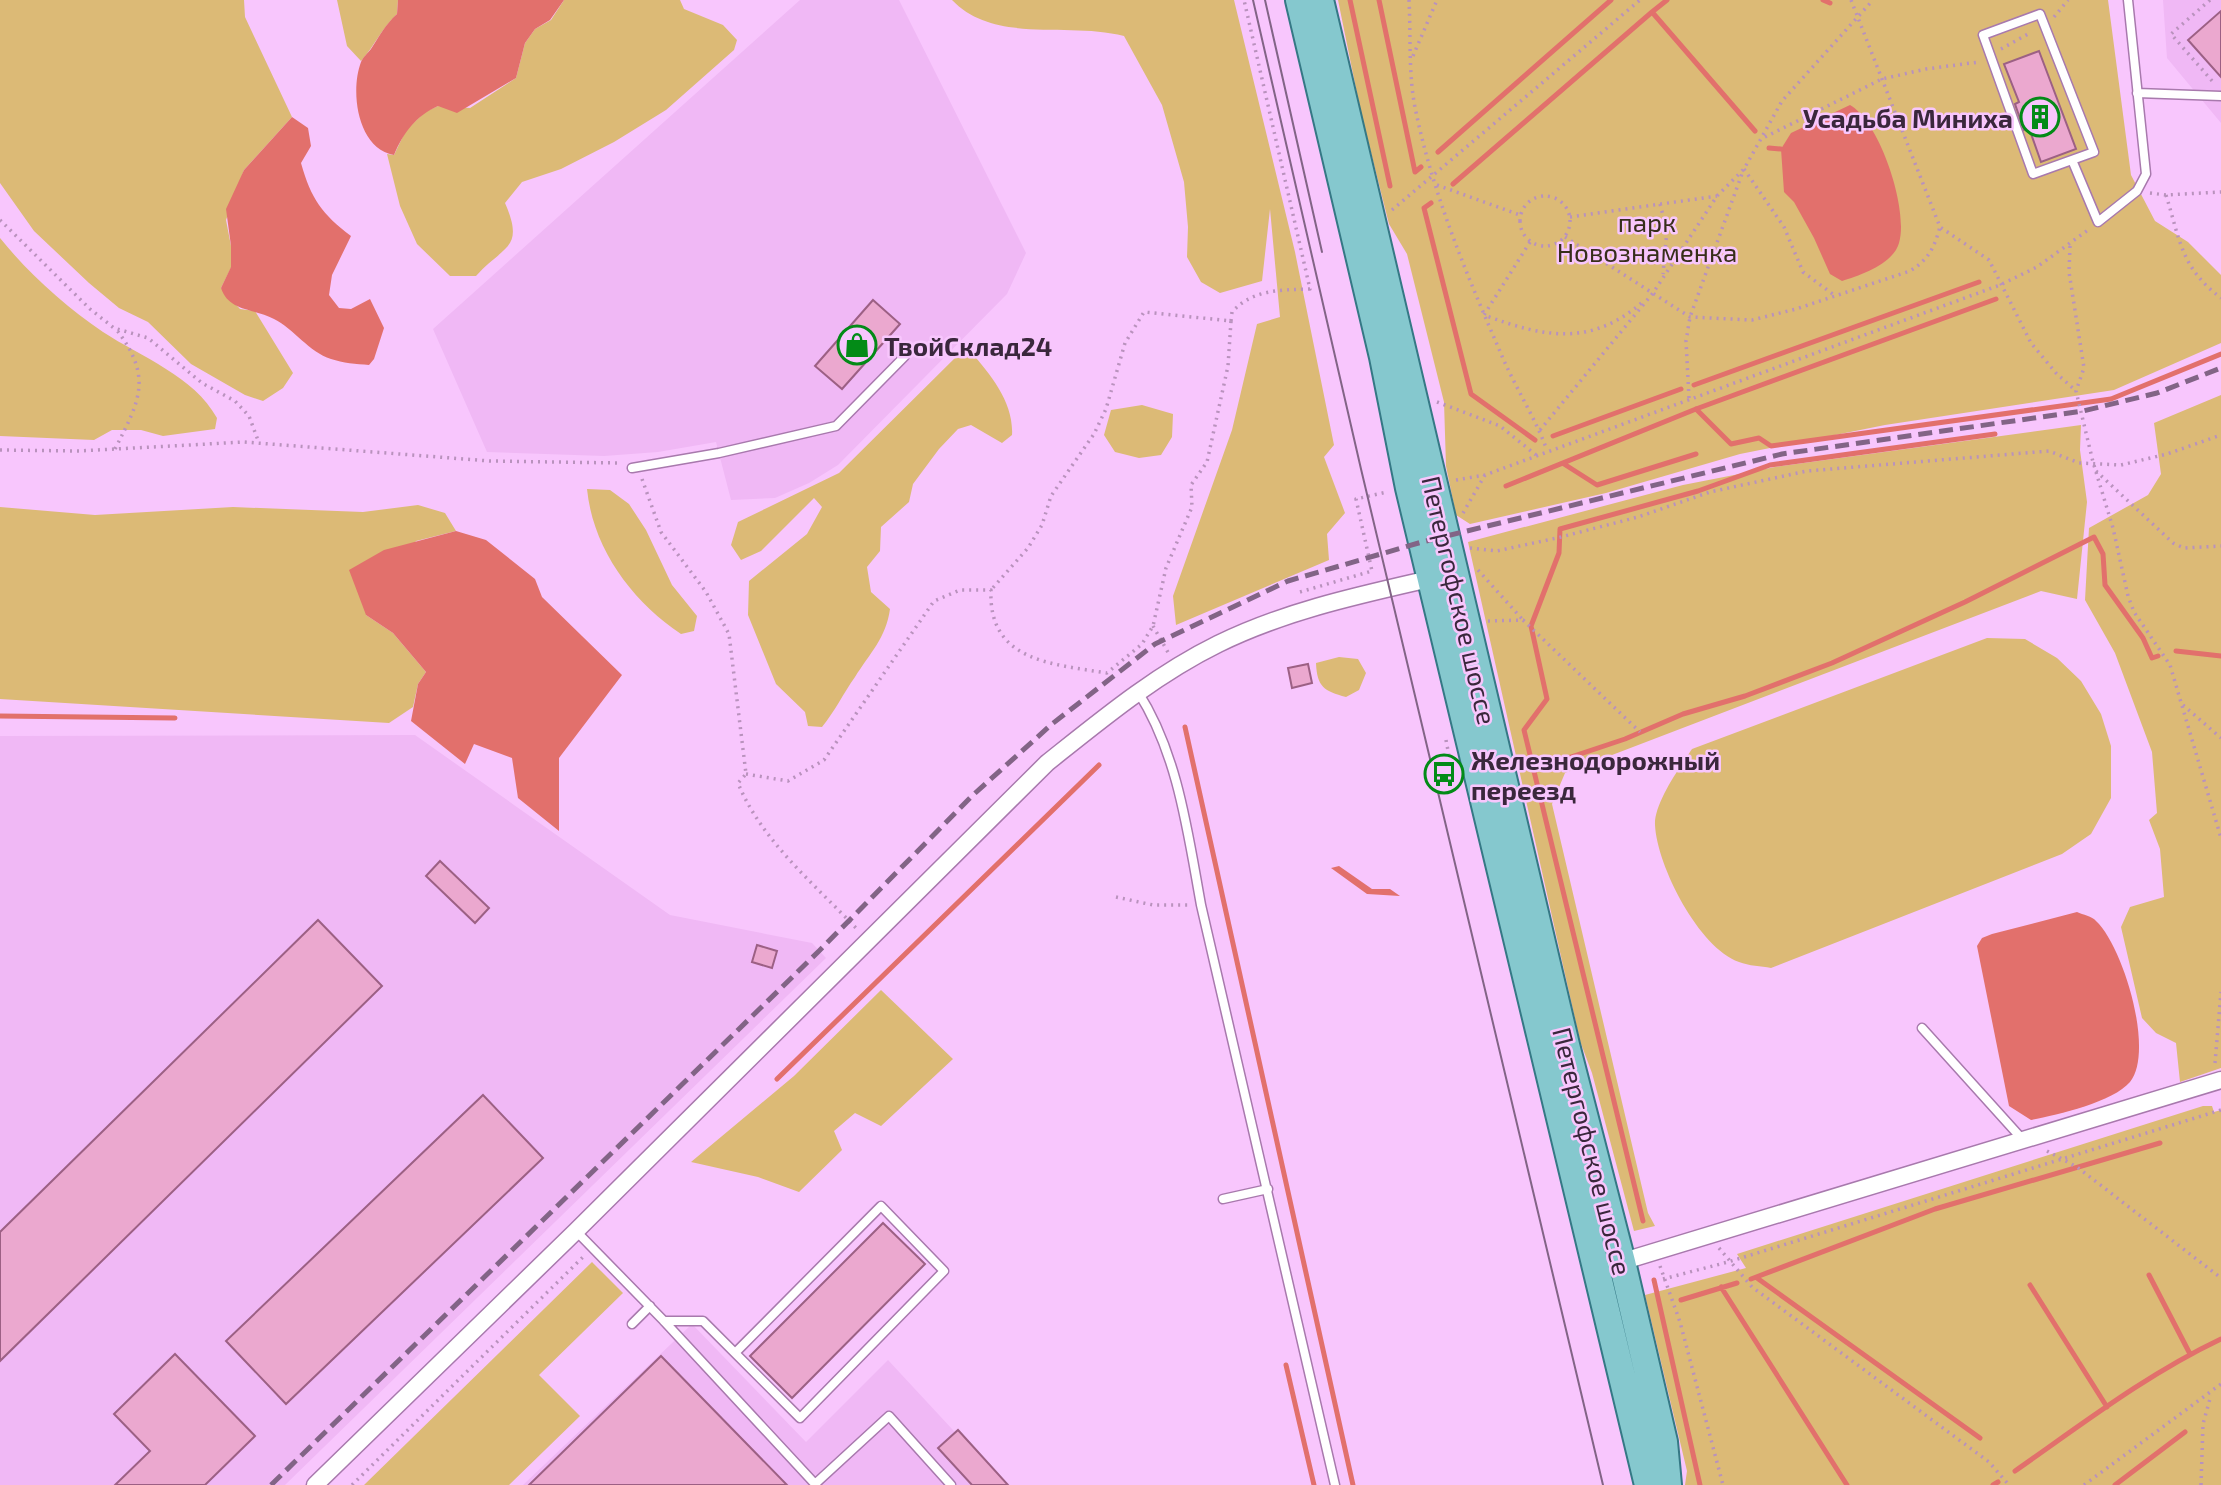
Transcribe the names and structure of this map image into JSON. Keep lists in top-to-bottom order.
{
  "streets": {
    "main road": ["Петергофское шоссе"]
  },
  "parks": ["парк Новознаменка"],
  "places": {
    "building": ["Усадьба Миниха"],
    "shop": ["ТвойСклад24"],
    "bus stop": ["Железнодорожный переезд"]
  }
}
